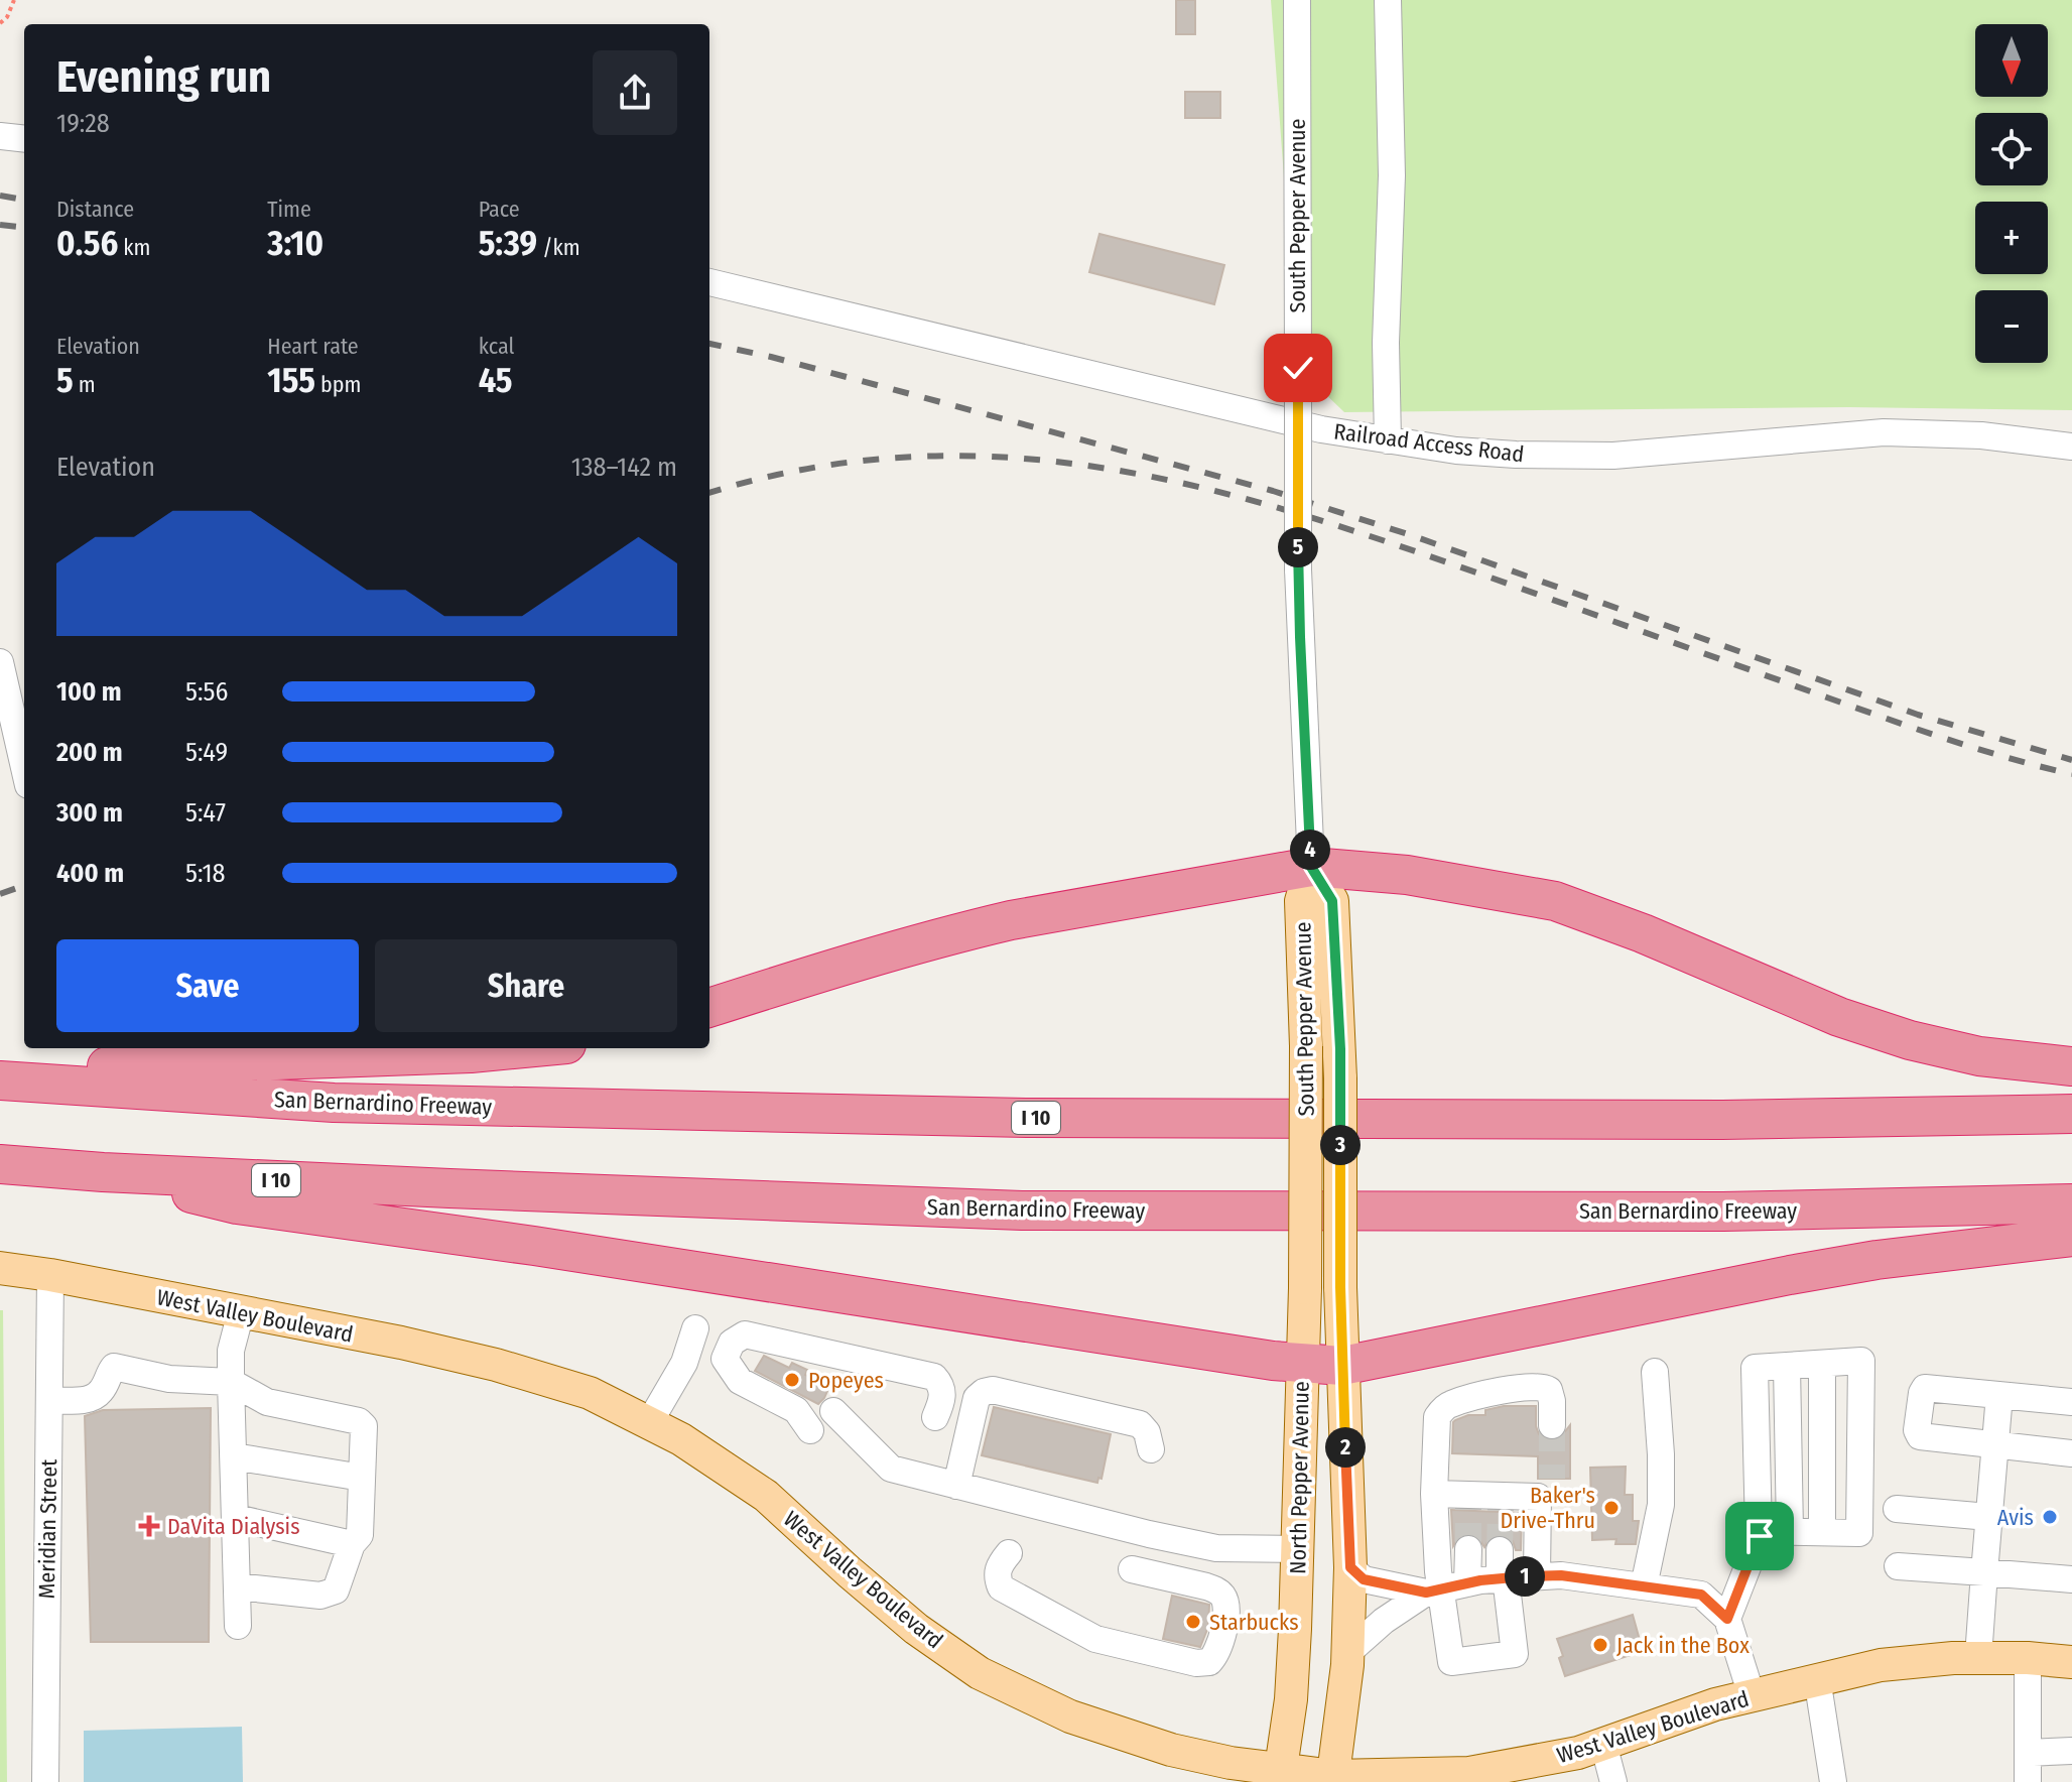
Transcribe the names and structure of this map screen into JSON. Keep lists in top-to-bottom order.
{
  "streets": {
    "highway": ["San Bernardino Freeway", "I 10"],
    "main road": ["South Pepper Avenue", "West Valley Boulevard", "North Pepper Avenue"],
    "street": ["Railroad Access Road", "Meridian Street"]
  },
  "crossings": [
    ["South Pepper Avenue", "North Pepper Avenue"],
    ["West Valley Boulevard", "North Pepper Avenue"],
    ["West Valley Boulevard", "Meridian Street"]
  ],
  "places": {
    "other": [
      "Popeyes",
      "Baker's Drive-Thru",
      "Avis",
      "Starbucks",
      "Jack in the Box"
    ],
    "health": ["DaVita Dialysis"]
  },
  "north": "bottom",
  "page": {
    "map_buttons": ["+", "−"],
    "heading": ["Evening run", "19:28"],
    "stats": [
      ["Distance", "0.56 km"],
      ["Time", "3:10"],
      ["Pace", "5:39 /km"],
      ["Elevation", "5 m"],
      ["Heart rate", "155 bpm"],
      ["kcal", "45"]
    ],
    "chart": ["Elevation", "138–142 m"],
    "pins": [
      "5",
      "4",
      "3",
      "2",
      "1"
    ],
    "list": [
      {
        "name": "100 m",
        "note": "5:56"
      },
      {
        "name": "200 m",
        "note": "5:49"
      },
      {
        "name": "300 m",
        "note": "5:47"
      },
      {
        "name": "400 m",
        "note": "5:18"
      }
    ],
    "buttons": ["Save", "Share"]
  }
}
